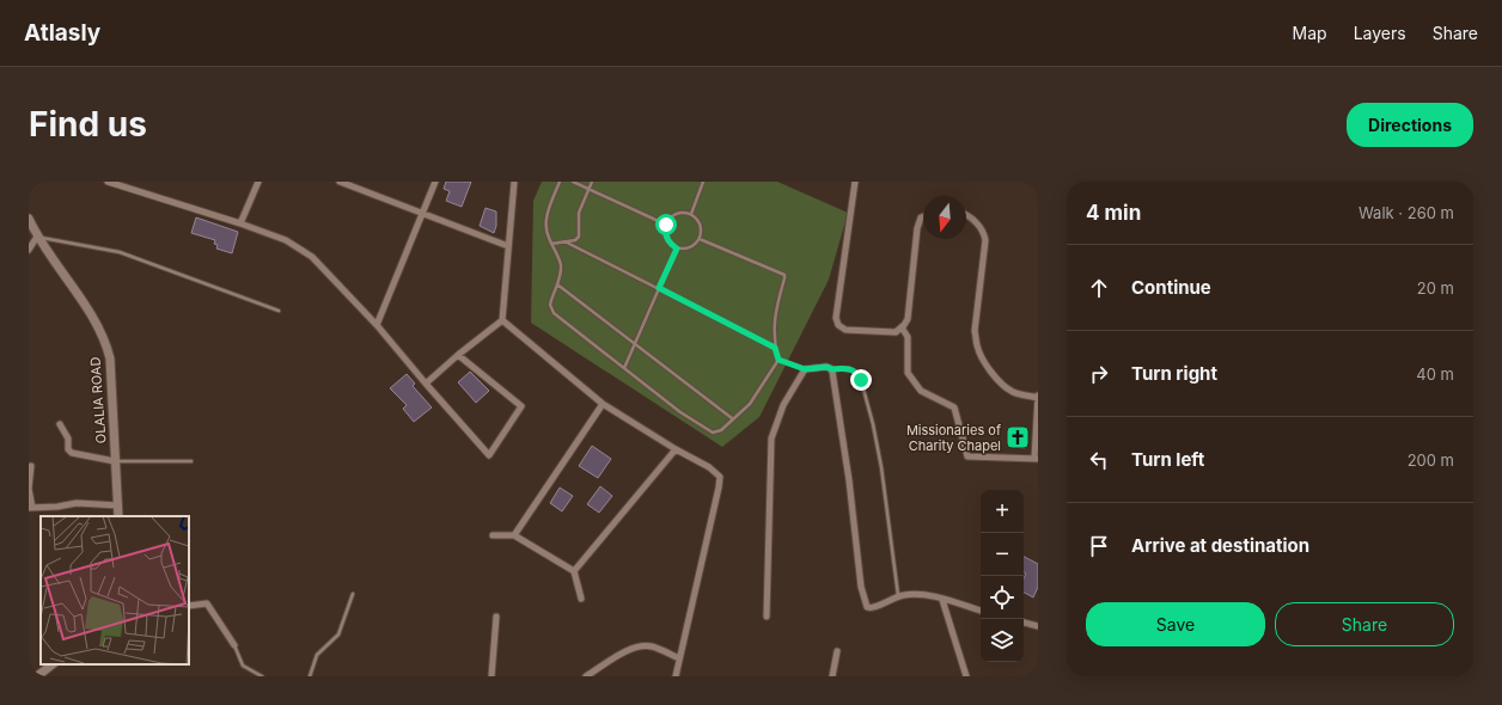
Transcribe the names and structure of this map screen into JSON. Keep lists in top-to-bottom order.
{
  "streets": {
    "main road": ["OLALIA ROAD"]
  },
  "places": {
    "church": ["Missionaries of Charity Chapel"]
  },
  "north": "bottom",
  "page": {
    "header": "Atlasly",
    "nav": ["Map", "Layers", "Share"],
    "buttons": [
      "Directions",
      ["Save", "Share"]
    ],
    "title": "Find us",
    "heading": ["4 min", "Walk · 260 m"],
    "list": [
      ["Continue", "20 m"],
      ["Turn right", "40 m"],
      ["Turn left", "200 m"],
      "Arrive at destination"
    ],
    "map_buttons": ["+", "−"]
  }
}
